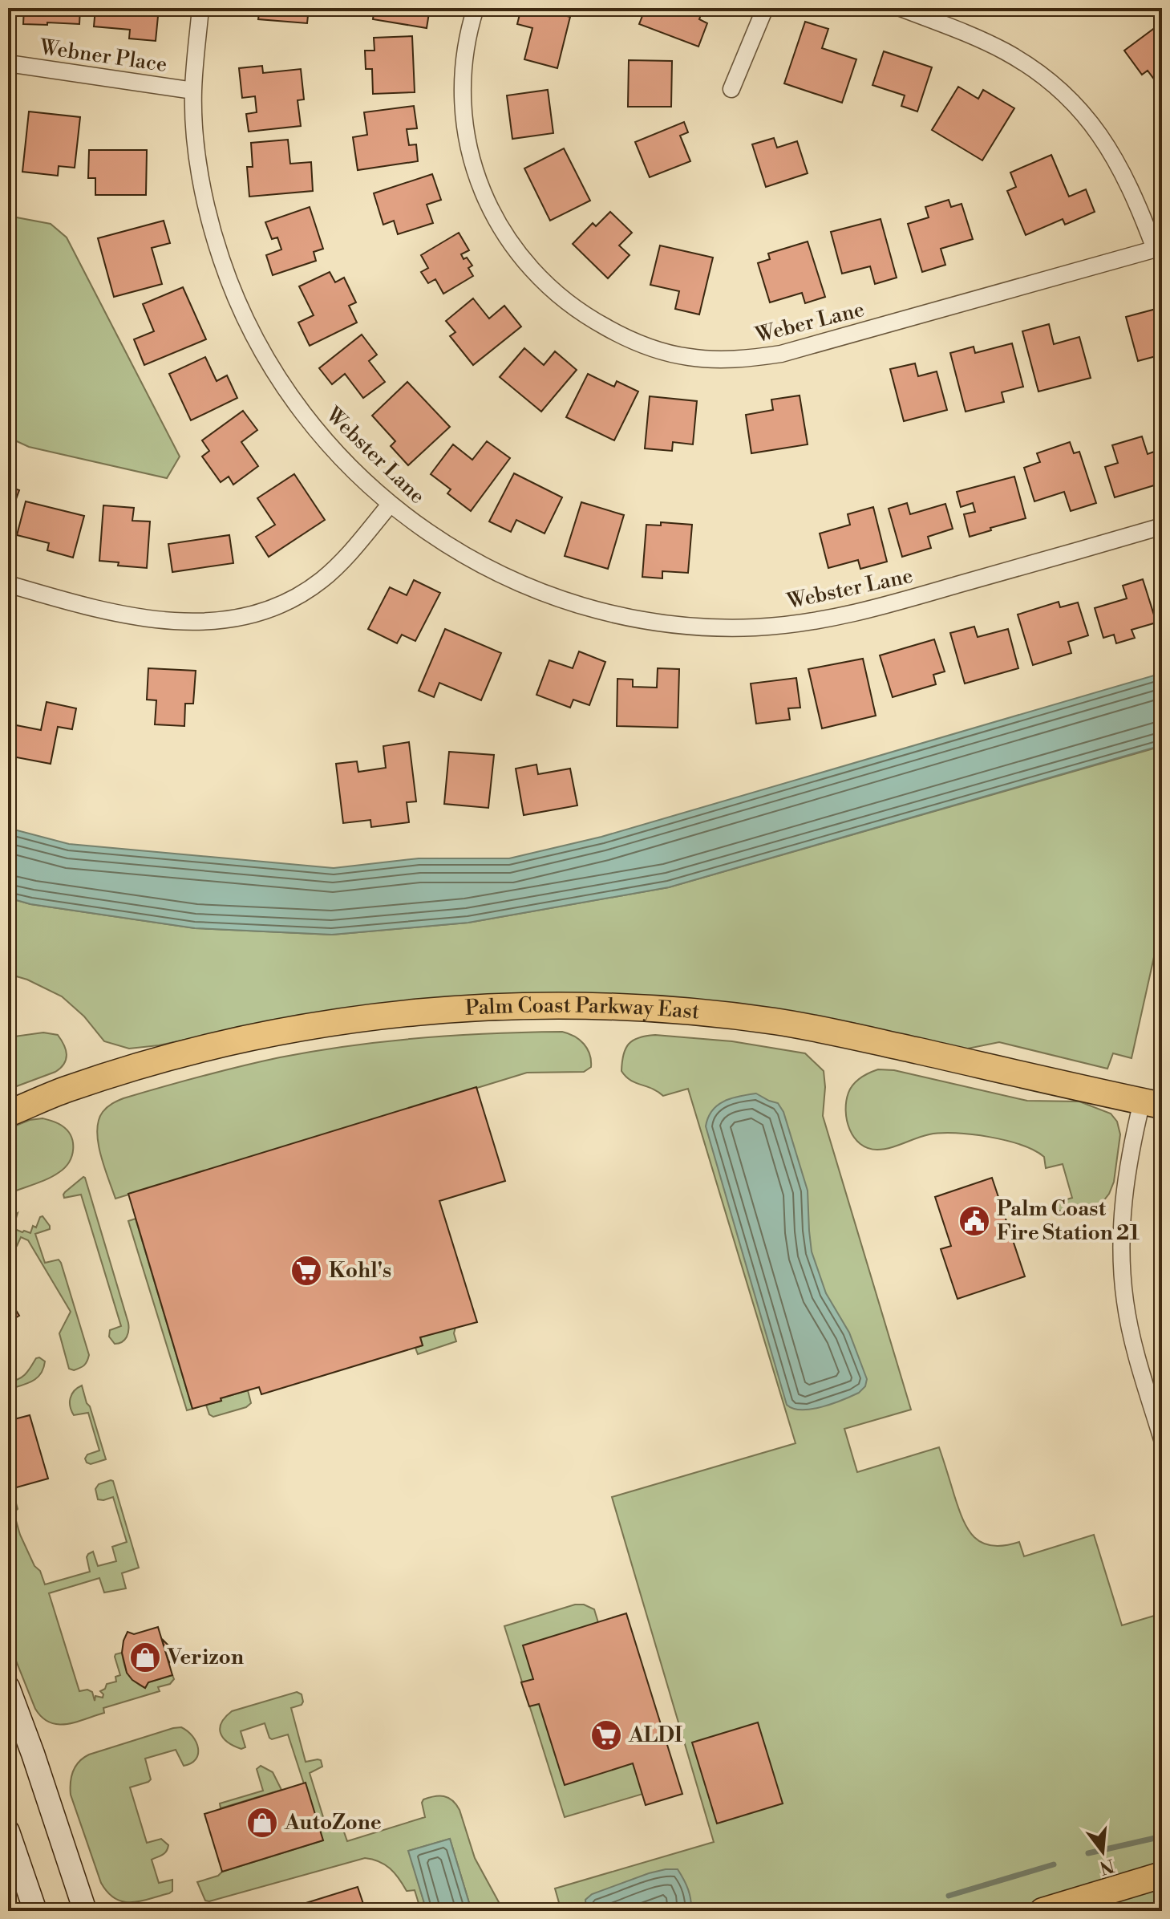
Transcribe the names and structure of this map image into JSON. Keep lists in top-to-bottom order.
{
  "streets": {
    "main road": ["Palm Coast Parkway East"],
    "street": ["Webner Place", "Weber Lane", "Webster Lane"]
  },
  "crossings": [
    ["Webner Place", "Webster Lane"]
  ],
  "places": {
    "public building": ["Palm Coast Fire Station 21"],
    "supermarket": ["Kohl's", "ALDI"],
    "shop": ["Verizon", "AutoZone"]
  },
  "north": "bottom"
}
